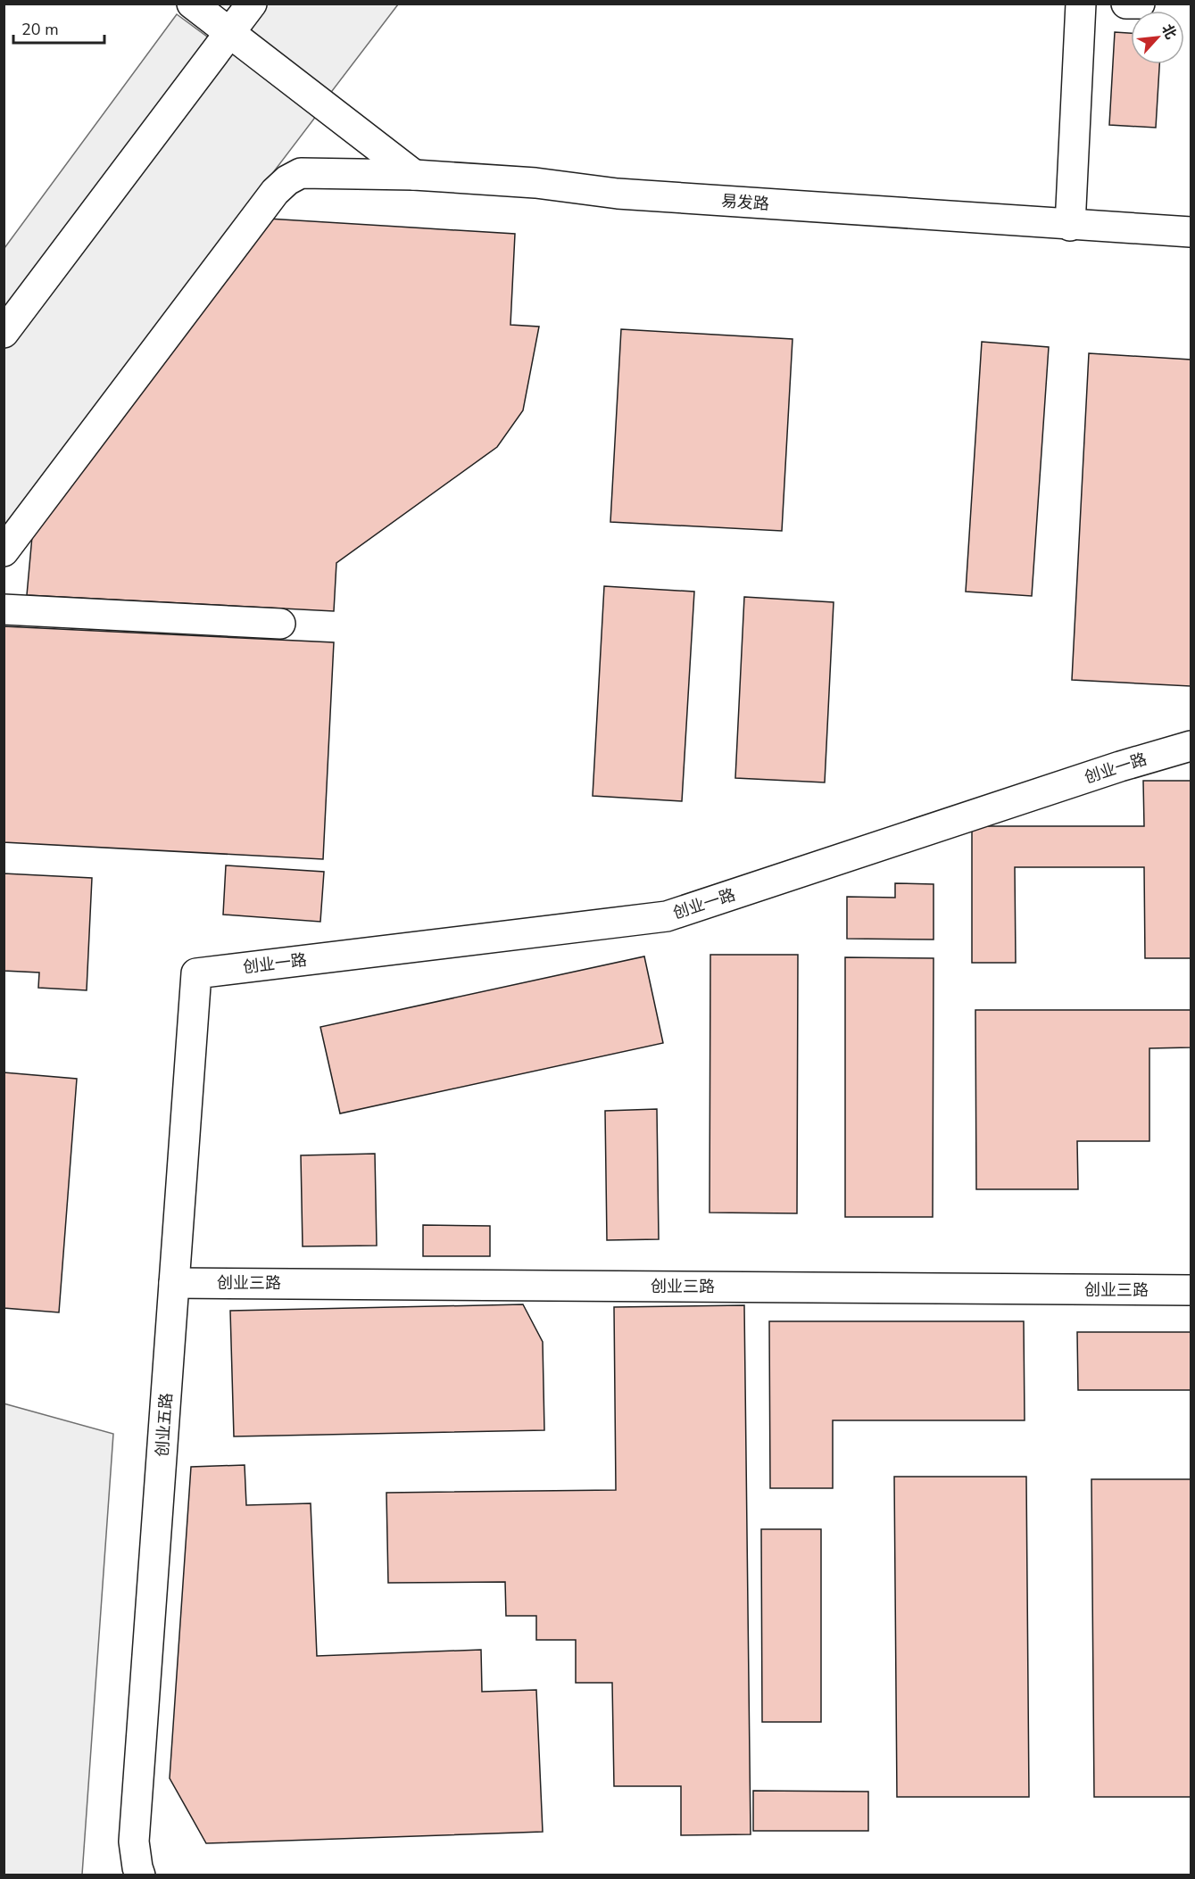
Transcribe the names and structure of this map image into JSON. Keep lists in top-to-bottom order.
{
  "streets": {
    "street": [
      "易发路",
      "创业一路",
      "创业三路",
      "创业五路"
    ]
  },
  "crossings": [
    ["创业一路", "创业五路"],
    ["创业三路", "创业五路"]
  ],
  "scale_bar": "20 m",
  "north": "top right"
}
